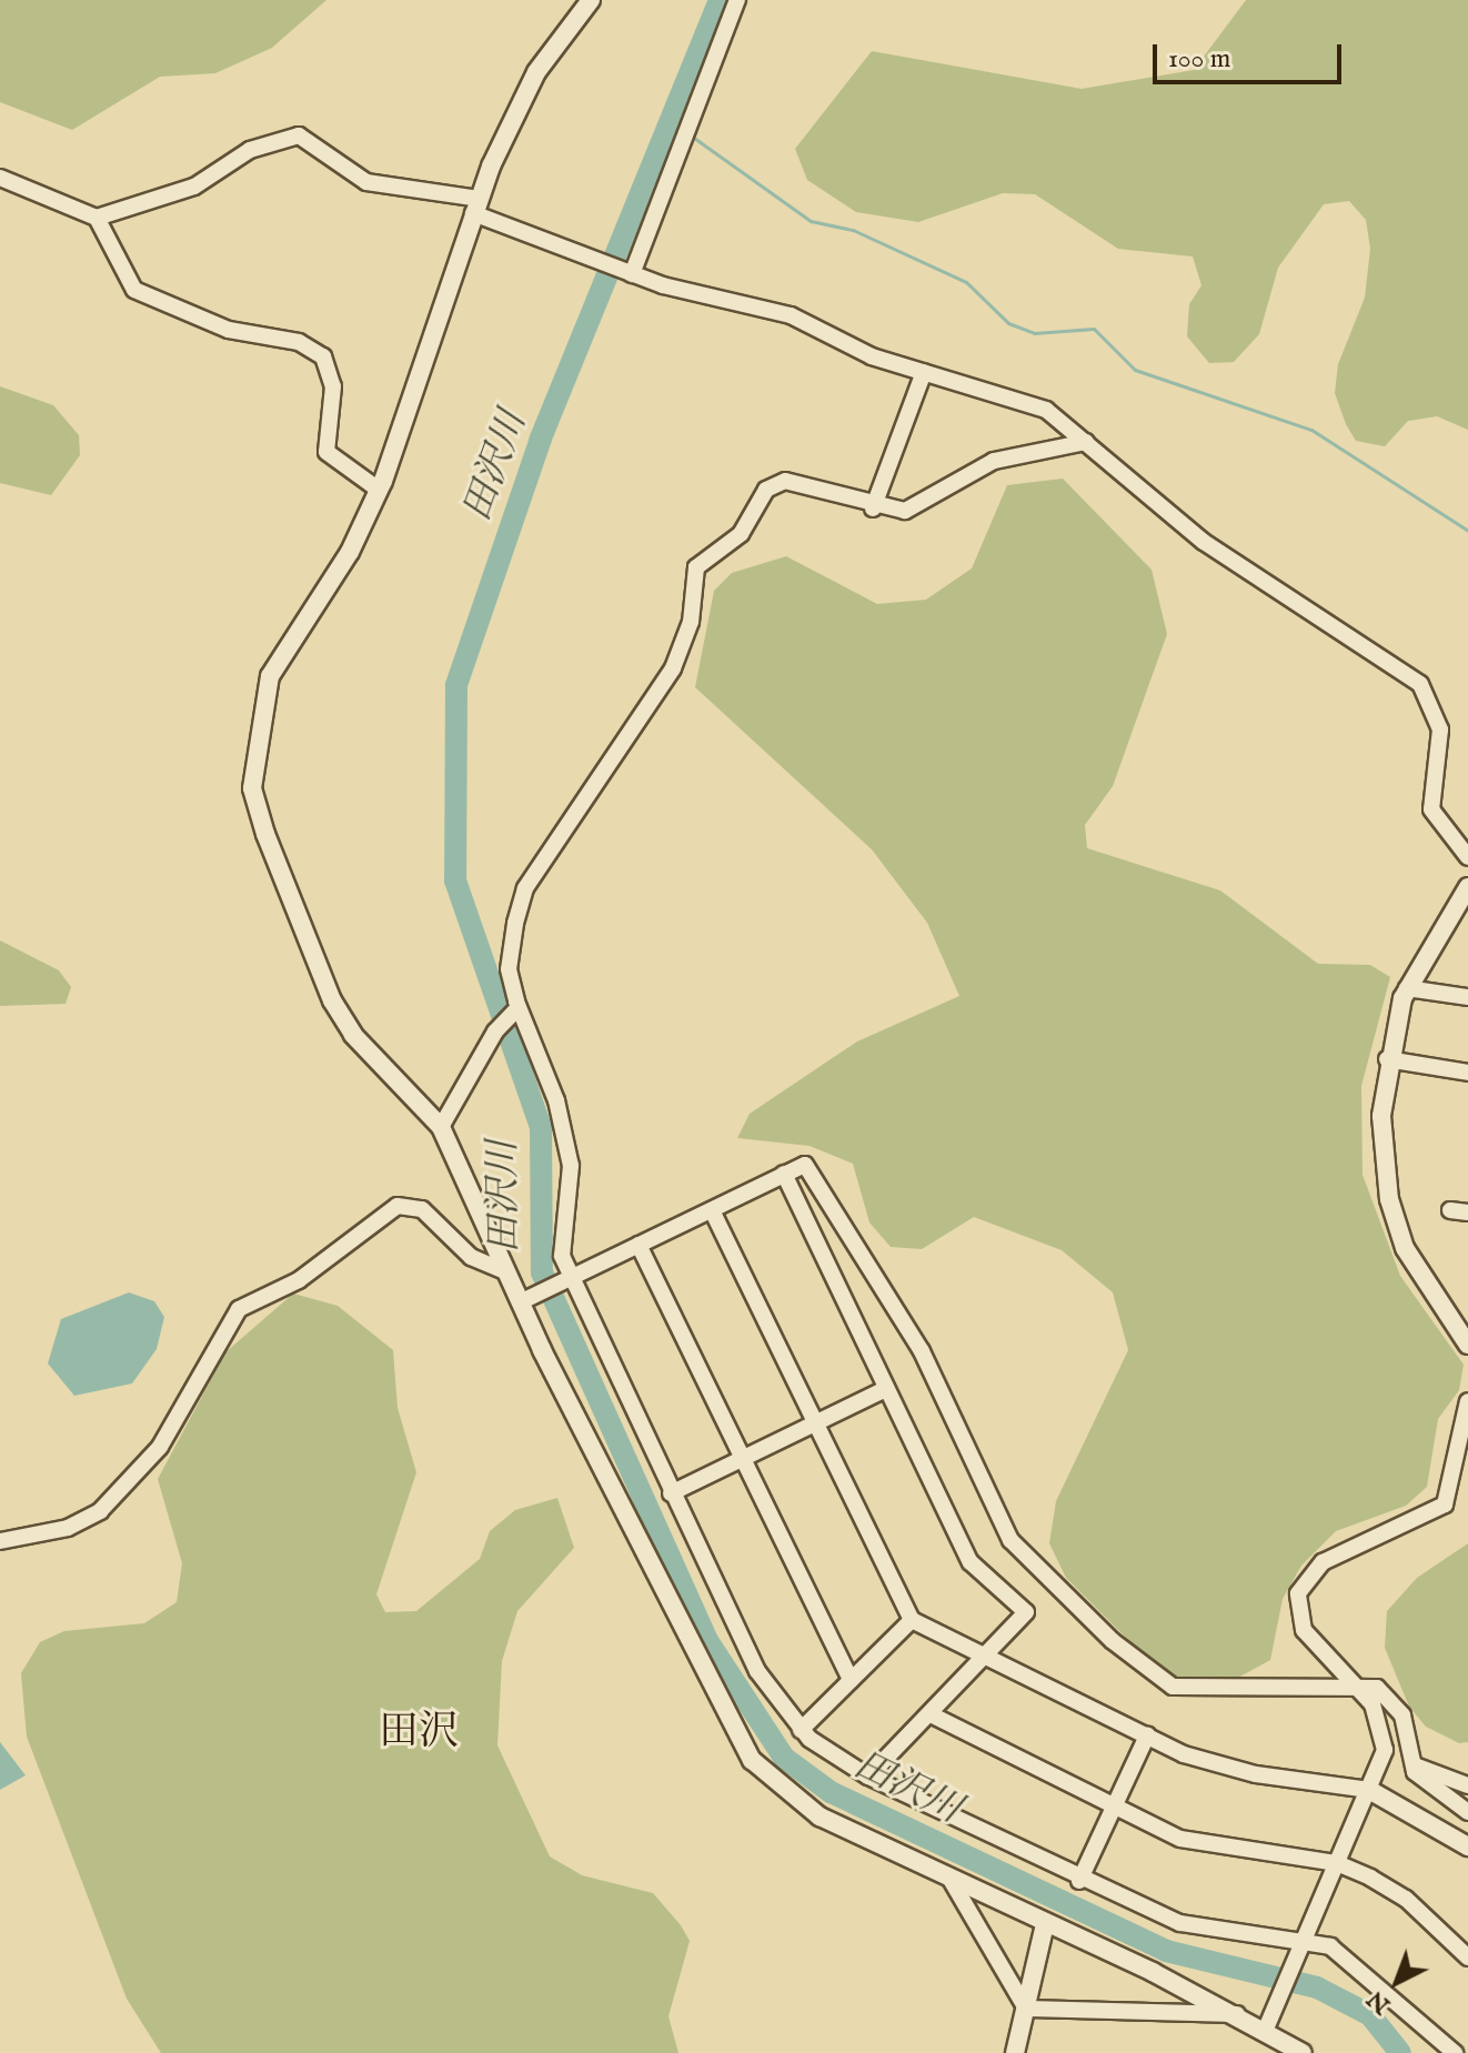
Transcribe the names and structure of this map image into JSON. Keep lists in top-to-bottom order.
{
  "districts": ["田沢"],
  "water": ["田沢川"],
  "scale_bar": "100 m",
  "north": "bottom left"
}
